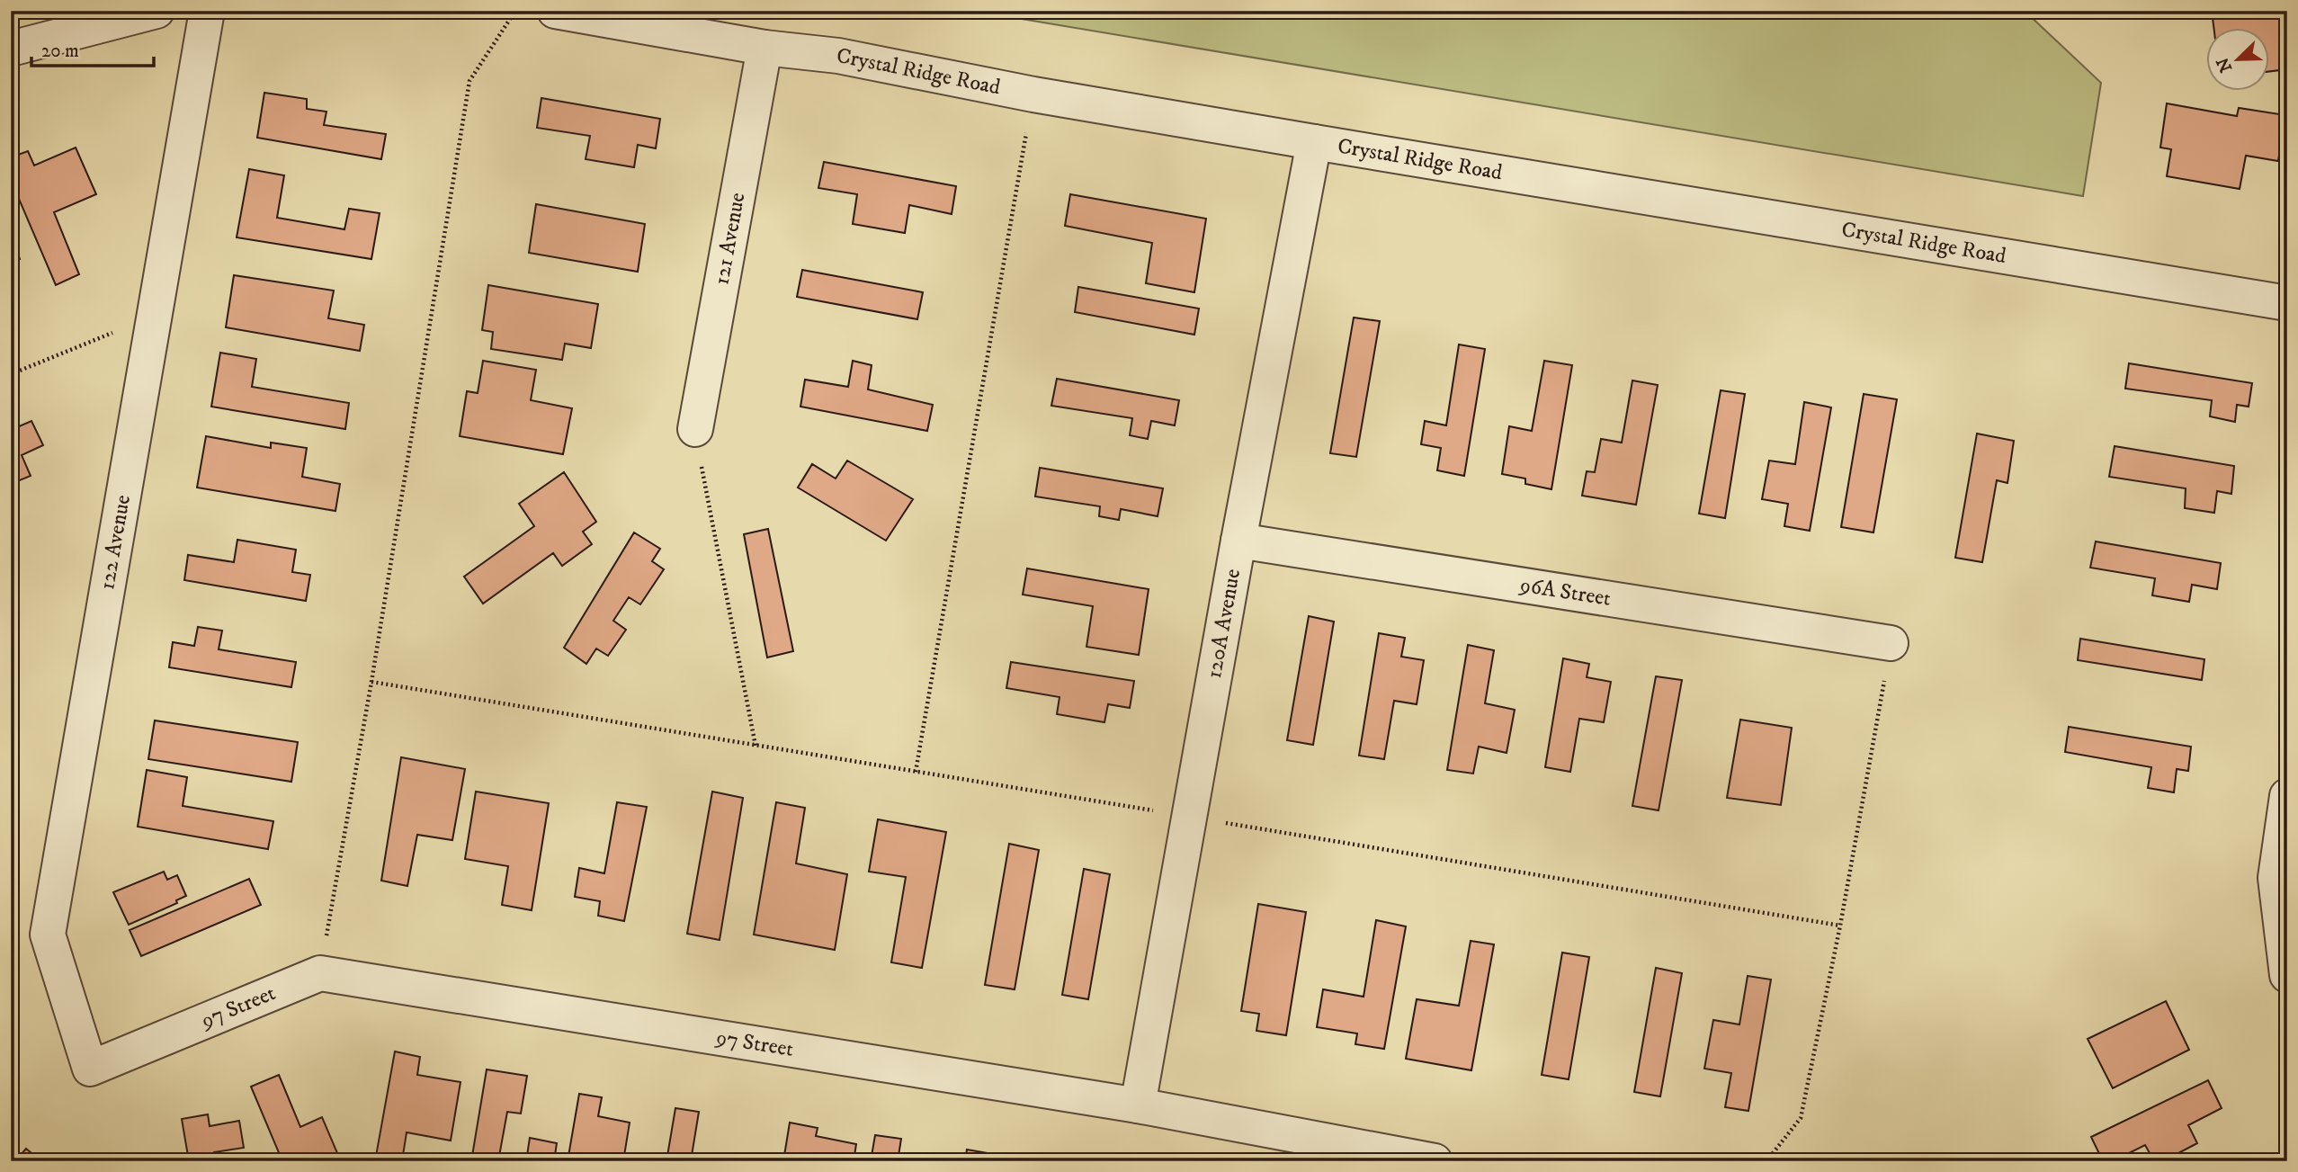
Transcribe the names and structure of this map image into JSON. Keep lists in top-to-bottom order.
{
  "streets": {
    "street": [
      "Crystal Ridge Road",
      "121 Avenue",
      "122 Avenue",
      "96A Street",
      "120A Avenue",
      "97 Street"
    ]
  },
  "crossings": [
    ["Crystal Ridge Road", "121 Avenue"],
    ["Crystal Ridge Road", "120A Avenue"],
    ["122 Avenue", "97 Street"],
    ["96A Street", "120A Avenue"],
    ["120A Avenue", "97 Street"]
  ],
  "scale_bar": "20 m",
  "north": "bottom left"
}
